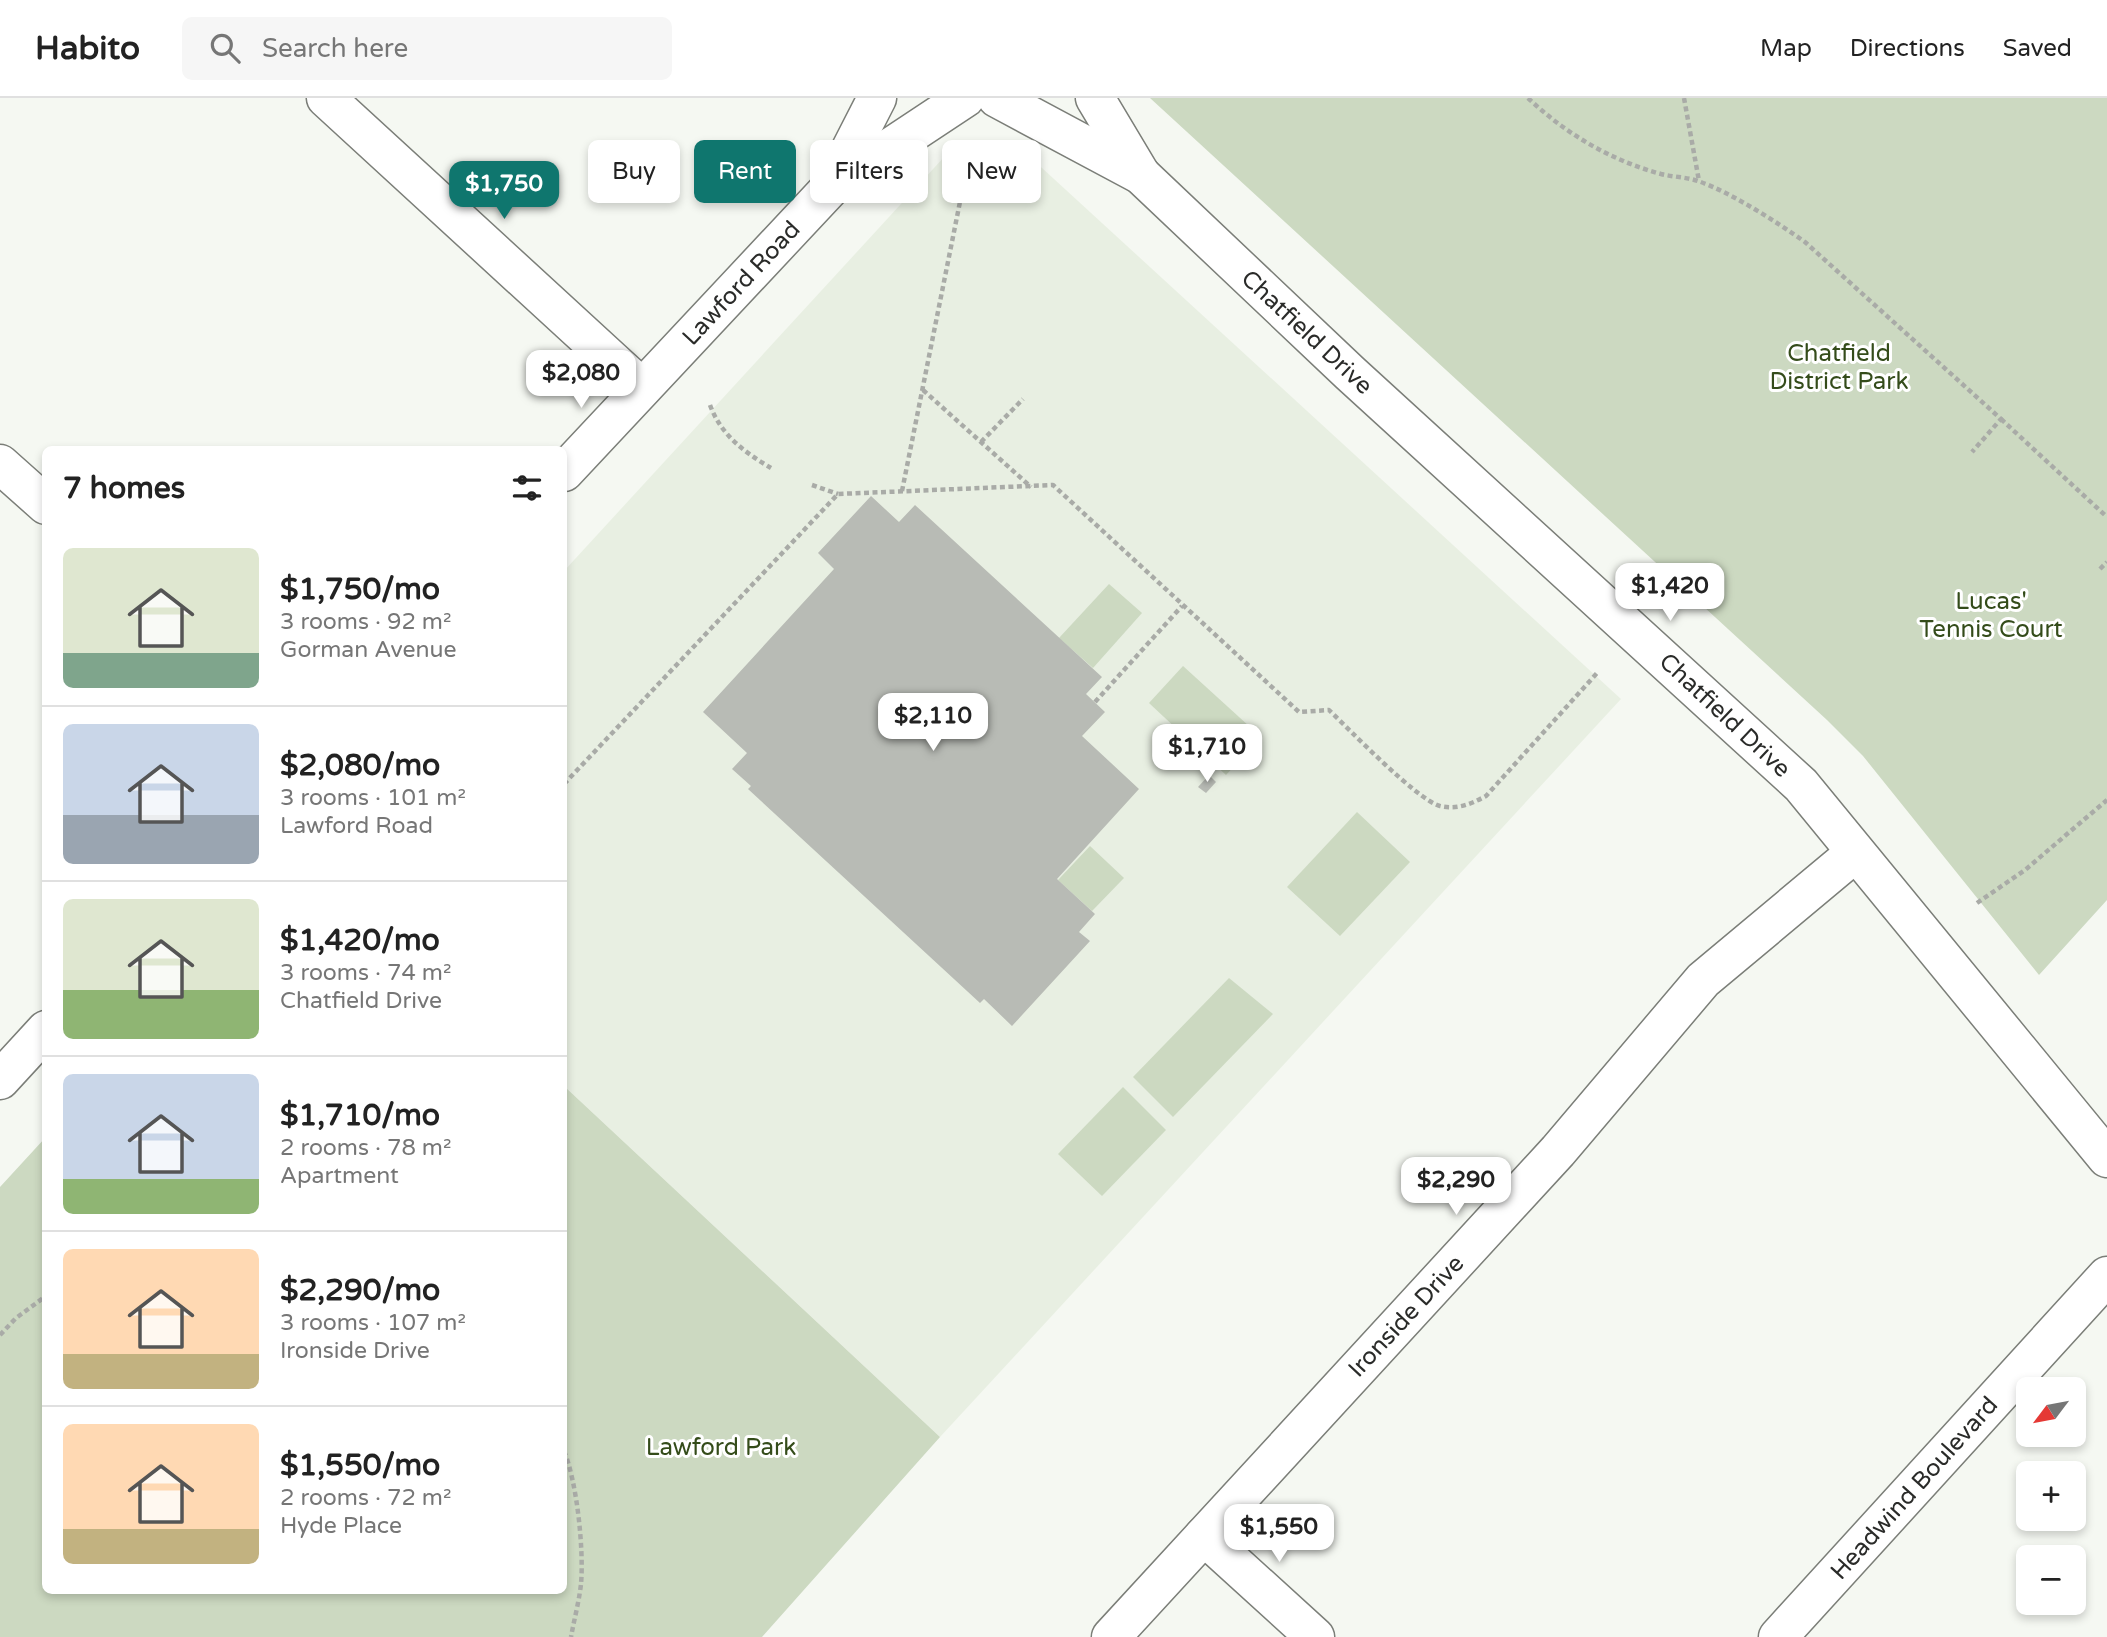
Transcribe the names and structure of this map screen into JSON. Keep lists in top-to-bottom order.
{
  "streets": {
    "street": [
      "Lawford Road",
      "Chatfield Drive",
      "Ironside Drive",
      "Headwind Boulevard"
    ]
  },
  "crossings": [
    ["Chatfield Drive", "Ironside Drive"]
  ],
  "parks": ["Chatfield District Park", "Lucas' Tennis Court", "Lawford Park"],
  "north": "bottom left",
  "page": {
    "header": "Habito",
    "search": "Search here",
    "nav": ["Map", "Directions", "Saved"],
    "chip": [
      "Buy",
      "Rent",
      "Filters",
      "New"
    ],
    "price": [
      "$1,750",
      "$2,080",
      "$1,420",
      "$2,110",
      "$1,710",
      "$2,290",
      "$1,550"
    ],
    "heading": "7 homes",
    "list": [
      {
        "name": "$1,750/mo",
        "note": "3 rooms · 92 m² · Gorman Avenue"
      },
      {
        "name": "$2,080/mo",
        "note": "3 rooms · 101 m² · Lawford Road"
      },
      {
        "name": "$1,420/mo",
        "note": "3 rooms · 74 m² · Chatfield Drive"
      },
      {
        "name": "$1,710/mo",
        "note": "2 rooms · 78 m² · Apartment"
      },
      {
        "name": "$2,290/mo",
        "note": "3 rooms · 107 m² · Ironside Drive"
      },
      {
        "name": "$1,550/mo",
        "note": "2 rooms · 72 m² · Hyde Place"
      }
    ],
    "map_buttons": ["+", "−"]
  }
}
